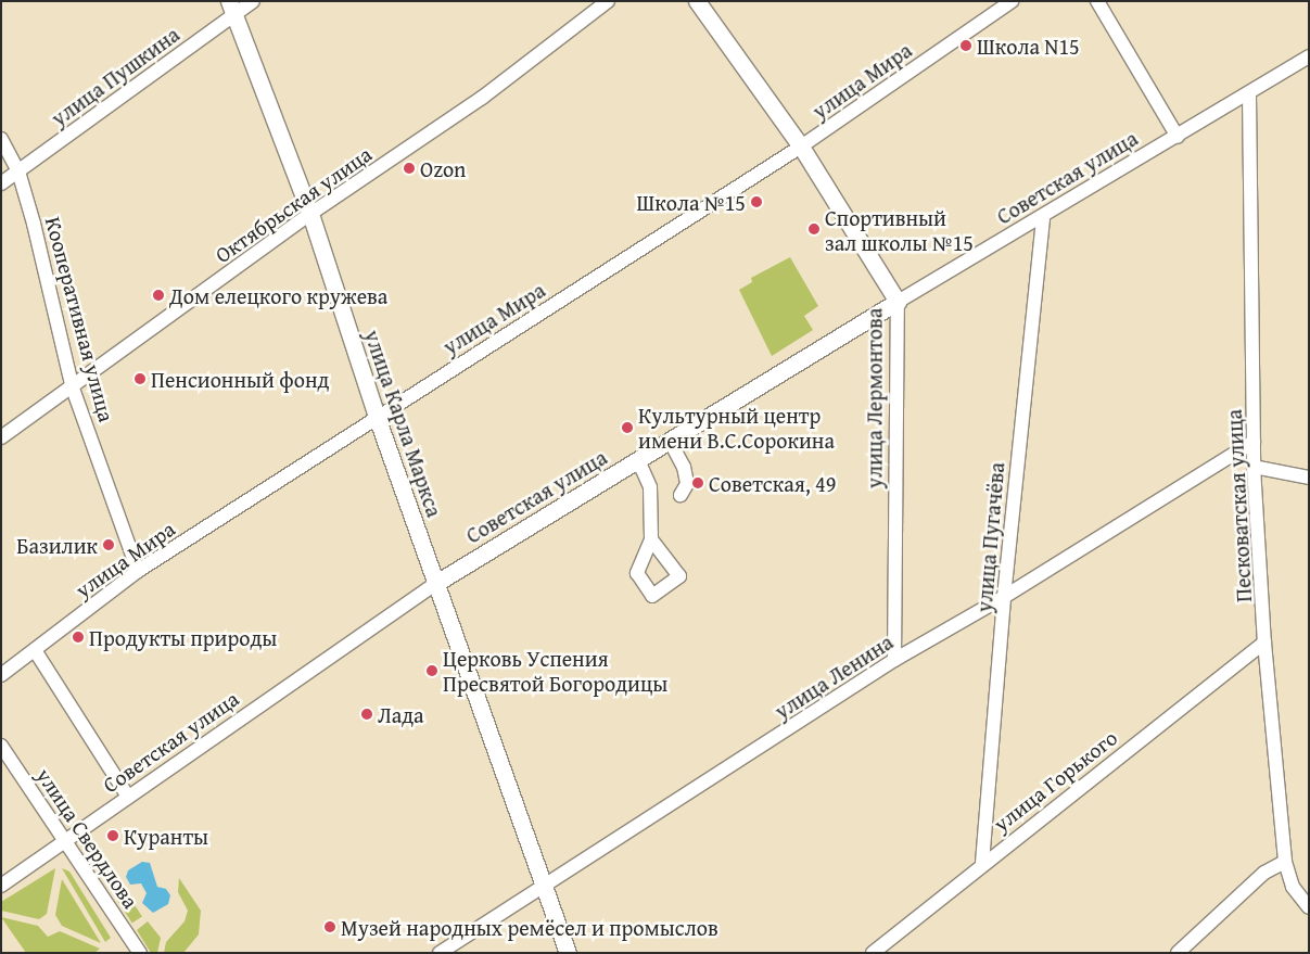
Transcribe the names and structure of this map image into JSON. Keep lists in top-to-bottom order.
{
  "streets": {
    "main road": ["Советская улица", "улица Лермонтова", "улица Карла Маркса"],
    "street": [
      "улица Пушкина",
      "улица Мира",
      "Октябрьская улица",
      "Кооперативная улица",
      "Песковатская улица",
      "улица Пугачёва",
      "улица Ленина",
      "улица Горького",
      "улица Свердлова"
    ]
  },
  "crossings": [
    ["улица Пушкина", "Кооперативная улица"],
    ["улица Пушкина", "улица Карла Маркса"],
    ["улица Мира", "Кооперативная улица"],
    ["улица Мира", "улица Лермонтова"],
    ["улица Мира", "улица Карла Маркса"],
    ["Советская улица", "улица Лермонтова"],
    ["Советская улица", "улица Карла Маркса"],
    ["Советская улица", "Песковатская улица"],
    ["Советская улица", "улица Пугачёва"],
    ["Советская улица", "улица Свердлова"],
    ["Октябрьская улица", "Кооперативная улица"],
    ["Октябрьская улица", "улица Карла Маркса"],
    ["улица Лермонтова", "улица Ленина"],
    ["улица Карла Маркса", "улица Ленина"],
    ["Песковатская улица", "улица Ленина"],
    ["Песковатская улица", "улица Горького"],
    ["улица Пугачёва", "улица Ленина"],
    ["улица Пугачёва", "улица Горького"]
  ],
  "places": [
    "Школа N15",
    "Ozon",
    "Школа №15",
    "Спортивный зал школы №15",
    "Дом елецкого кружева",
    "Пенсионный фонд",
    "Культурный центр имени В.С.Сорокина",
    "Советская, 49",
    "Базилик",
    "Продукты природы",
    "Церковь Успения Пресвятой Богородицы",
    "Лада",
    "Куранты",
    "Музей народных ремёсел и промыслов"
  ]
}
